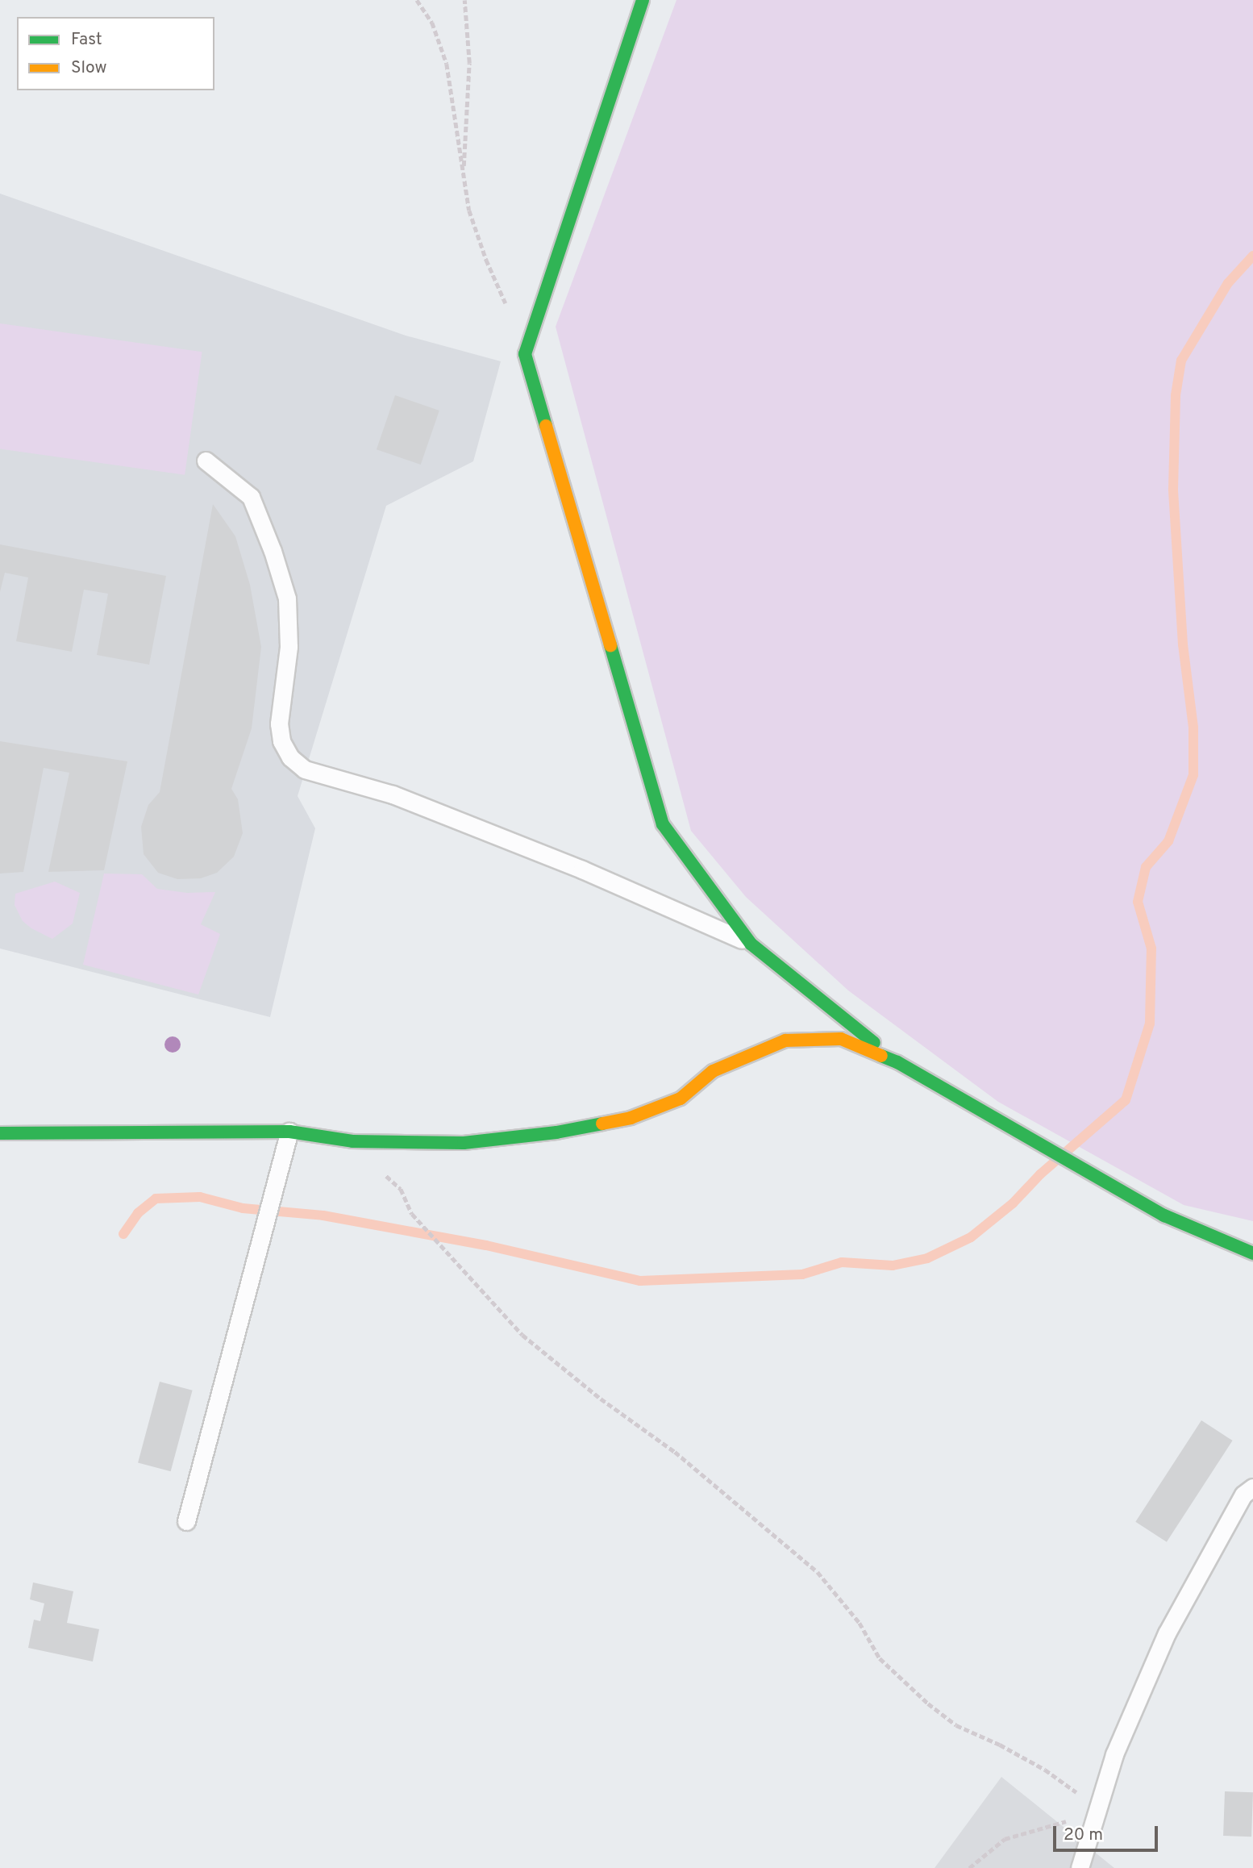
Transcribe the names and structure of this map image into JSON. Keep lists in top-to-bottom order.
{
  "legend": ["Fast", "Slow"],
  "scale_bar": "20 m"
}
